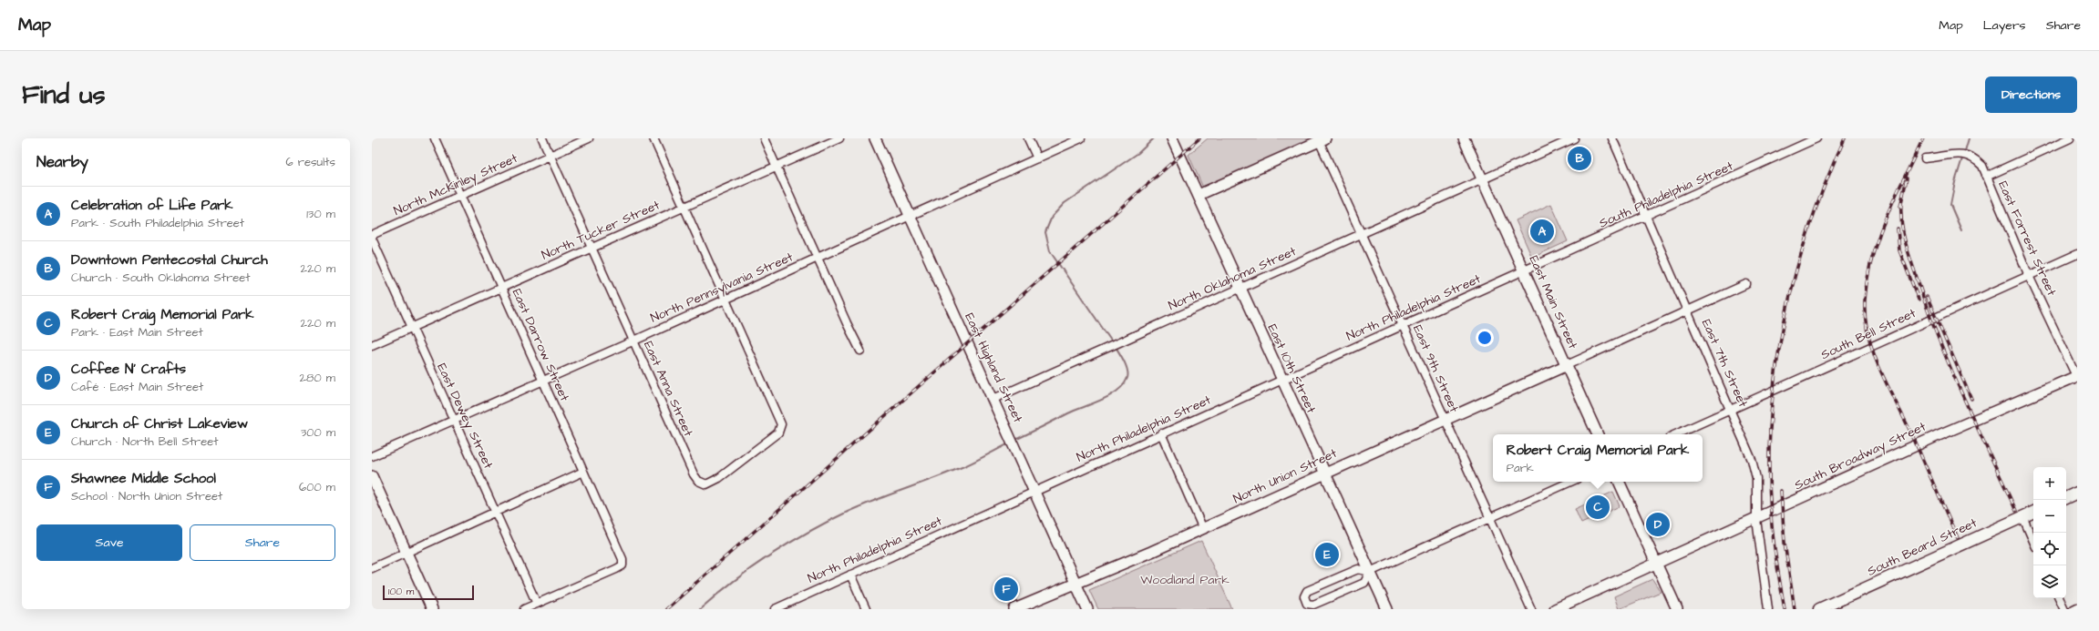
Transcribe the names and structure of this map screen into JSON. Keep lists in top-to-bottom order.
{
  "streets": {
    "main road": ["South Beard Street"],
    "street": [
      "North McKinley Street",
      "South Philadelphia Street",
      "North Tucker Street",
      "East Forrest Street",
      "North Oklahoma Street",
      "North Pennsylvania Street",
      "East Main Street",
      "North Philadelphia Street",
      "South Bell Street",
      "East Darrow Street",
      "East 7th Street",
      "East Highland Street",
      "East 10th Street",
      "East 9th Street",
      "East Anna Street",
      "East Dewey Street",
      "South Broadway Street",
      "North Union Street"
    ]
  },
  "crossings": [
    ["North McKinley Street", "East Darrow Street"],
    ["North McKinley Street", "East Anna Street"],
    ["South Philadelphia Street", "East Main Street"],
    ["South Philadelphia Street", "North Philadelphia Street"],
    ["South Philadelphia Street", "East 7th Street"],
    ["North Tucker Street", "East Darrow Street"],
    ["North Tucker Street", "East Anna Street"],
    ["North Tucker Street", "East Dewey Street"],
    ["East Forrest Street", "South Bell Street"],
    ["East Forrest Street", "South Broadway Street"],
    ["North Oklahoma Street", "East Main Street"],
    ["North Oklahoma Street", "East Highland Street"],
    ["North Oklahoma Street", "East 10th Street"],
    ["North Oklahoma Street", "East 9th Street"],
    ["North Pennsylvania Street", "East Darrow Street"],
    ["North Pennsylvania Street", "East Highland Street"],
    ["North Pennsylvania Street", "East Anna Street"],
    ["North Pennsylvania Street", "East Dewey Street"],
    ["East Main Street", "North Philadelphia Street"],
    ["East Main Street", "North Union Street"],
    ["North Philadelphia Street", "East Highland Street"],
    ["North Philadelphia Street", "East 10th Street"],
    ["North Philadelphia Street", "East 9th Street"],
    ["South Bell Street", "East 7th Street"],
    ["East Darrow Street", "East Dewey Street"],
    ["East 7th Street", "South Broadway Street"],
    ["East Highland Street", "North Union Street"],
    ["East 10th Street", "North Union Street"],
    ["East 9th Street", "North Union Street"]
  ],
  "parks": ["Woodland Park"],
  "scale_bar": "100 m",
  "page": {
    "header": "Map",
    "nav": ["Map", "Layers", "Share"],
    "buttons": [
      "Directions",
      ["Save", "Share"]
    ],
    "title": "Find us",
    "heading": ["Nearby", "6 results"],
    "pins": [
      "B",
      "A",
      "C",
      "D",
      "E",
      "F"
    ],
    "list": [
      {
        "mark": "A",
        "name": "Celebration of Life Park",
        "note": "Park · South Philadelphia Street",
        "value": "130 m"
      },
      {
        "mark": "B",
        "name": "Downtown Pentecostal Church",
        "note": "Church · South Oklahoma Street",
        "value": "220 m"
      },
      {
        "mark": "C",
        "name": "Robert Craig Memorial Park",
        "note": "Park · East Main Street",
        "value": "220 m"
      },
      {
        "mark": "D",
        "name": "Coffee N' Crafts",
        "note": "Café · East Main Street",
        "value": "280 m"
      },
      {
        "mark": "E",
        "name": "Church of Christ Lakeview",
        "note": "Church · North Bell Street",
        "value": "300 m"
      },
      {
        "mark": "F",
        "name": "Shawnee Middle School",
        "note": "School · North Union Street",
        "value": "600 m"
      }
    ],
    "popup": ["Robert Craig Memorial Park", "Park"],
    "map_buttons": ["+", "−"],
    "scale": "100 m"
  }
}
